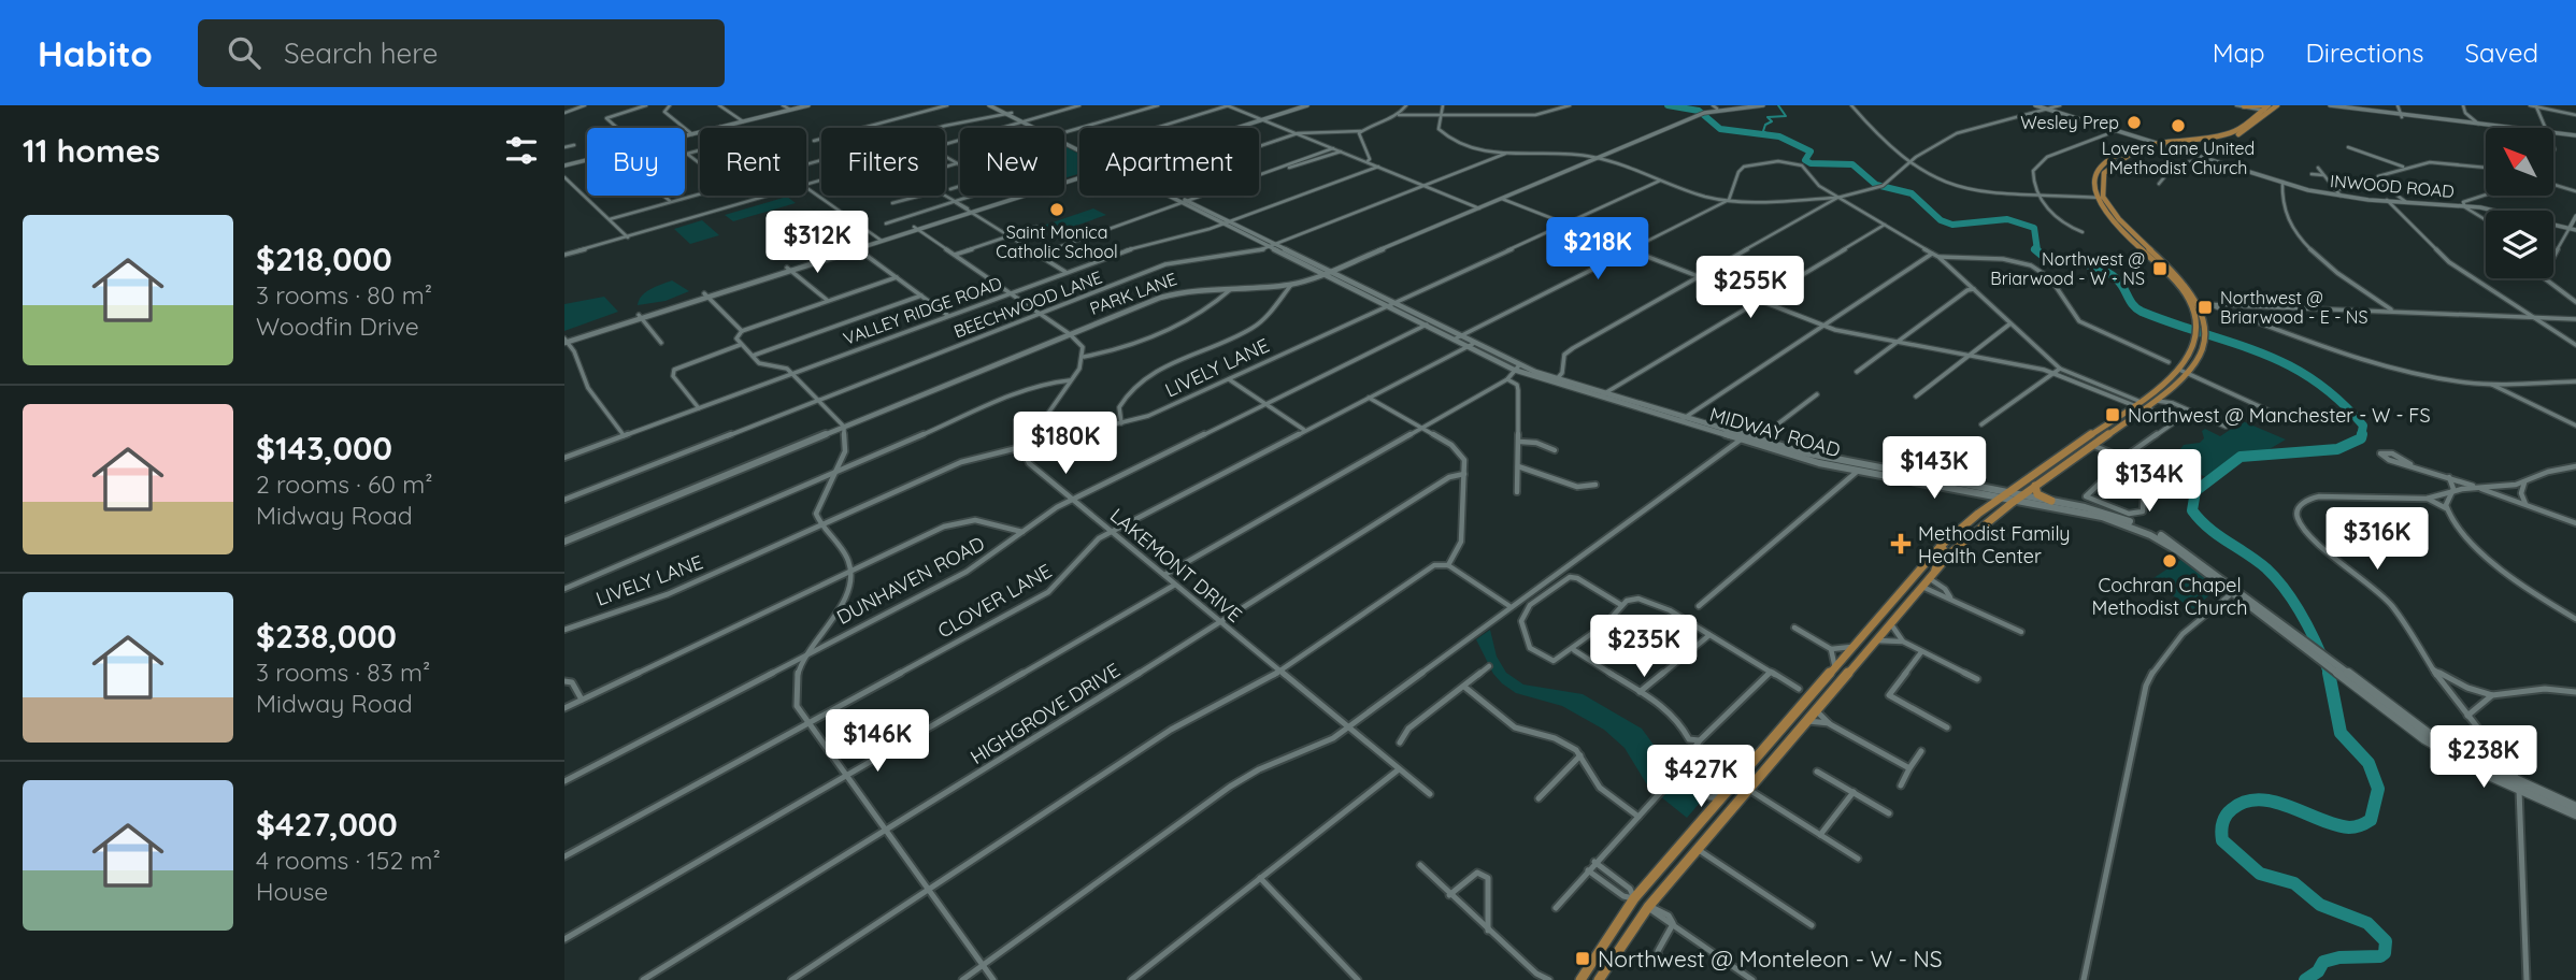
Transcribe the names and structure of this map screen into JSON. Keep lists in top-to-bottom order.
{
  "streets": {
    "main road": ["INWOOD ROAD", "PARK LANE", "MIDWAY ROAD"],
    "street": [
      "BEECHWOOD LANE",
      "VALLEY RIDGE ROAD",
      "LIVELY LANE",
      "LAKEMONT DRIVE",
      "DUNHAVEN ROAD",
      "CLOVER LANE",
      "HIGHGROVE DRIVE"
    ]
  },
  "crossings": [
    ["PARK LANE", "MIDWAY ROAD"],
    ["BEECHWOOD LANE", "MIDWAY ROAD"],
    ["VALLEY RIDGE ROAD", "MIDWAY ROAD"],
    ["LIVELY LANE", "MIDWAY ROAD"],
    ["LIVELY LANE", "LAKEMONT DRIVE"],
    ["MIDWAY ROAD", "DUNHAVEN ROAD"],
    ["MIDWAY ROAD", "CLOVER LANE"],
    ["LAKEMONT DRIVE", "DUNHAVEN ROAD"],
    ["LAKEMONT DRIVE", "CLOVER LANE"],
    ["LAKEMONT DRIVE", "HIGHGROVE DRIVE"]
  ],
  "places": {
    "other": [
      "Wesley Prep",
      "Lovers Lane United Methodist Church",
      "Saint Monica Catholic School",
      "Cochran Chapel Methodist Church"
    ],
    "transit": [
      "Northwest @ Briarwood - W - NS",
      "Northwest @ Briarwood - E - NS",
      "Northwest @ Manchester - W - FS",
      "Northwest @ Monteleon - W - NS"
    ],
    "health": ["Methodist Family Health Center"]
  },
  "north": "top left",
  "page": {
    "header": "Habito",
    "search": "Search here",
    "nav": ["Map", "Directions", "Saved"],
    "heading": "11 homes",
    "chip": [
      "Buy",
      "Rent",
      "Filters",
      "New",
      "Apartment"
    ],
    "list": [
      {
        "name": "$218,000",
        "note": "3 rooms · 80 m² · Woodfin Drive"
      },
      {
        "name": "$143,000",
        "note": "2 rooms · 60 m² · Midway Road"
      },
      {
        "name": "$238,000",
        "note": "3 rooms · 83 m² · Midway Road"
      },
      {
        "name": "$427,000",
        "note": "4 rooms · 152 m² · House"
      }
    ],
    "price": [
      "$312K",
      "$218K",
      "$255K",
      "$180K",
      "$143K",
      "$134K",
      "$316K",
      "$235K",
      "$146K",
      "$238K",
      "$427K"
    ]
  }
}
